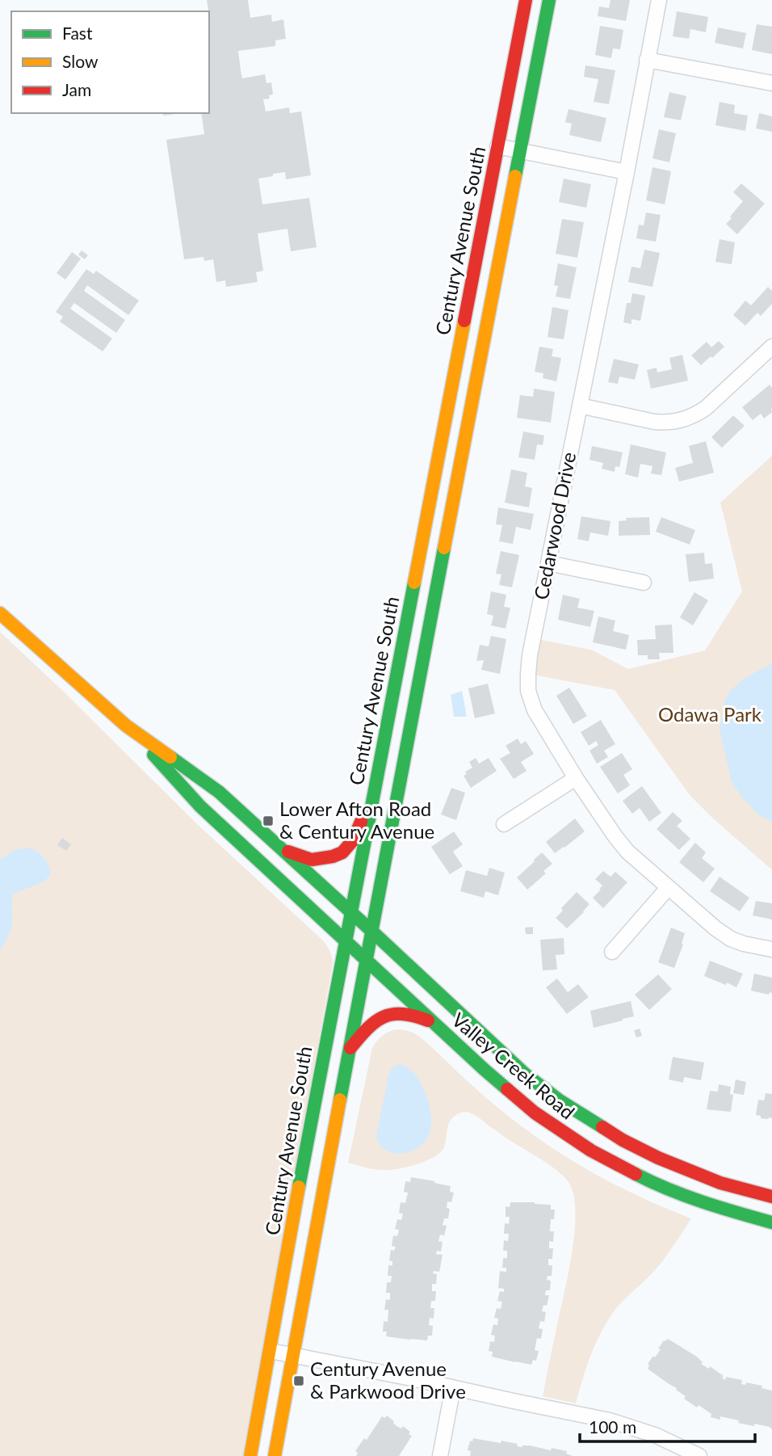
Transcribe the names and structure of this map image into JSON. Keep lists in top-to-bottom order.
{
  "streets": {
    "main road": ["Century Avenue South", "Valley Creek Road"],
    "street": ["Cedarwood Drive"]
  },
  "crossings": [
    ["Century Avenue South", "Valley Creek Road"]
  ],
  "parks": ["Odawa Park"],
  "places": {
    "transit": ["Lower Afton Road & Century Avenue", "Century Avenue & Parkwood Drive"]
  },
  "legend": ["Fast", "Slow", "Jam"],
  "scale_bar": "100 m"
}
